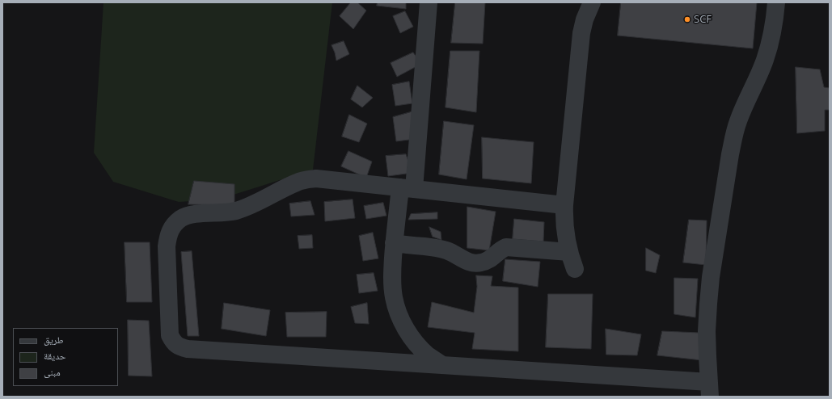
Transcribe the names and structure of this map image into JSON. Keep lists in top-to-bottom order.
{
  "places": ["SCF"],
  "legend": ["طريق", "حديقة", "مبنى"]
}
